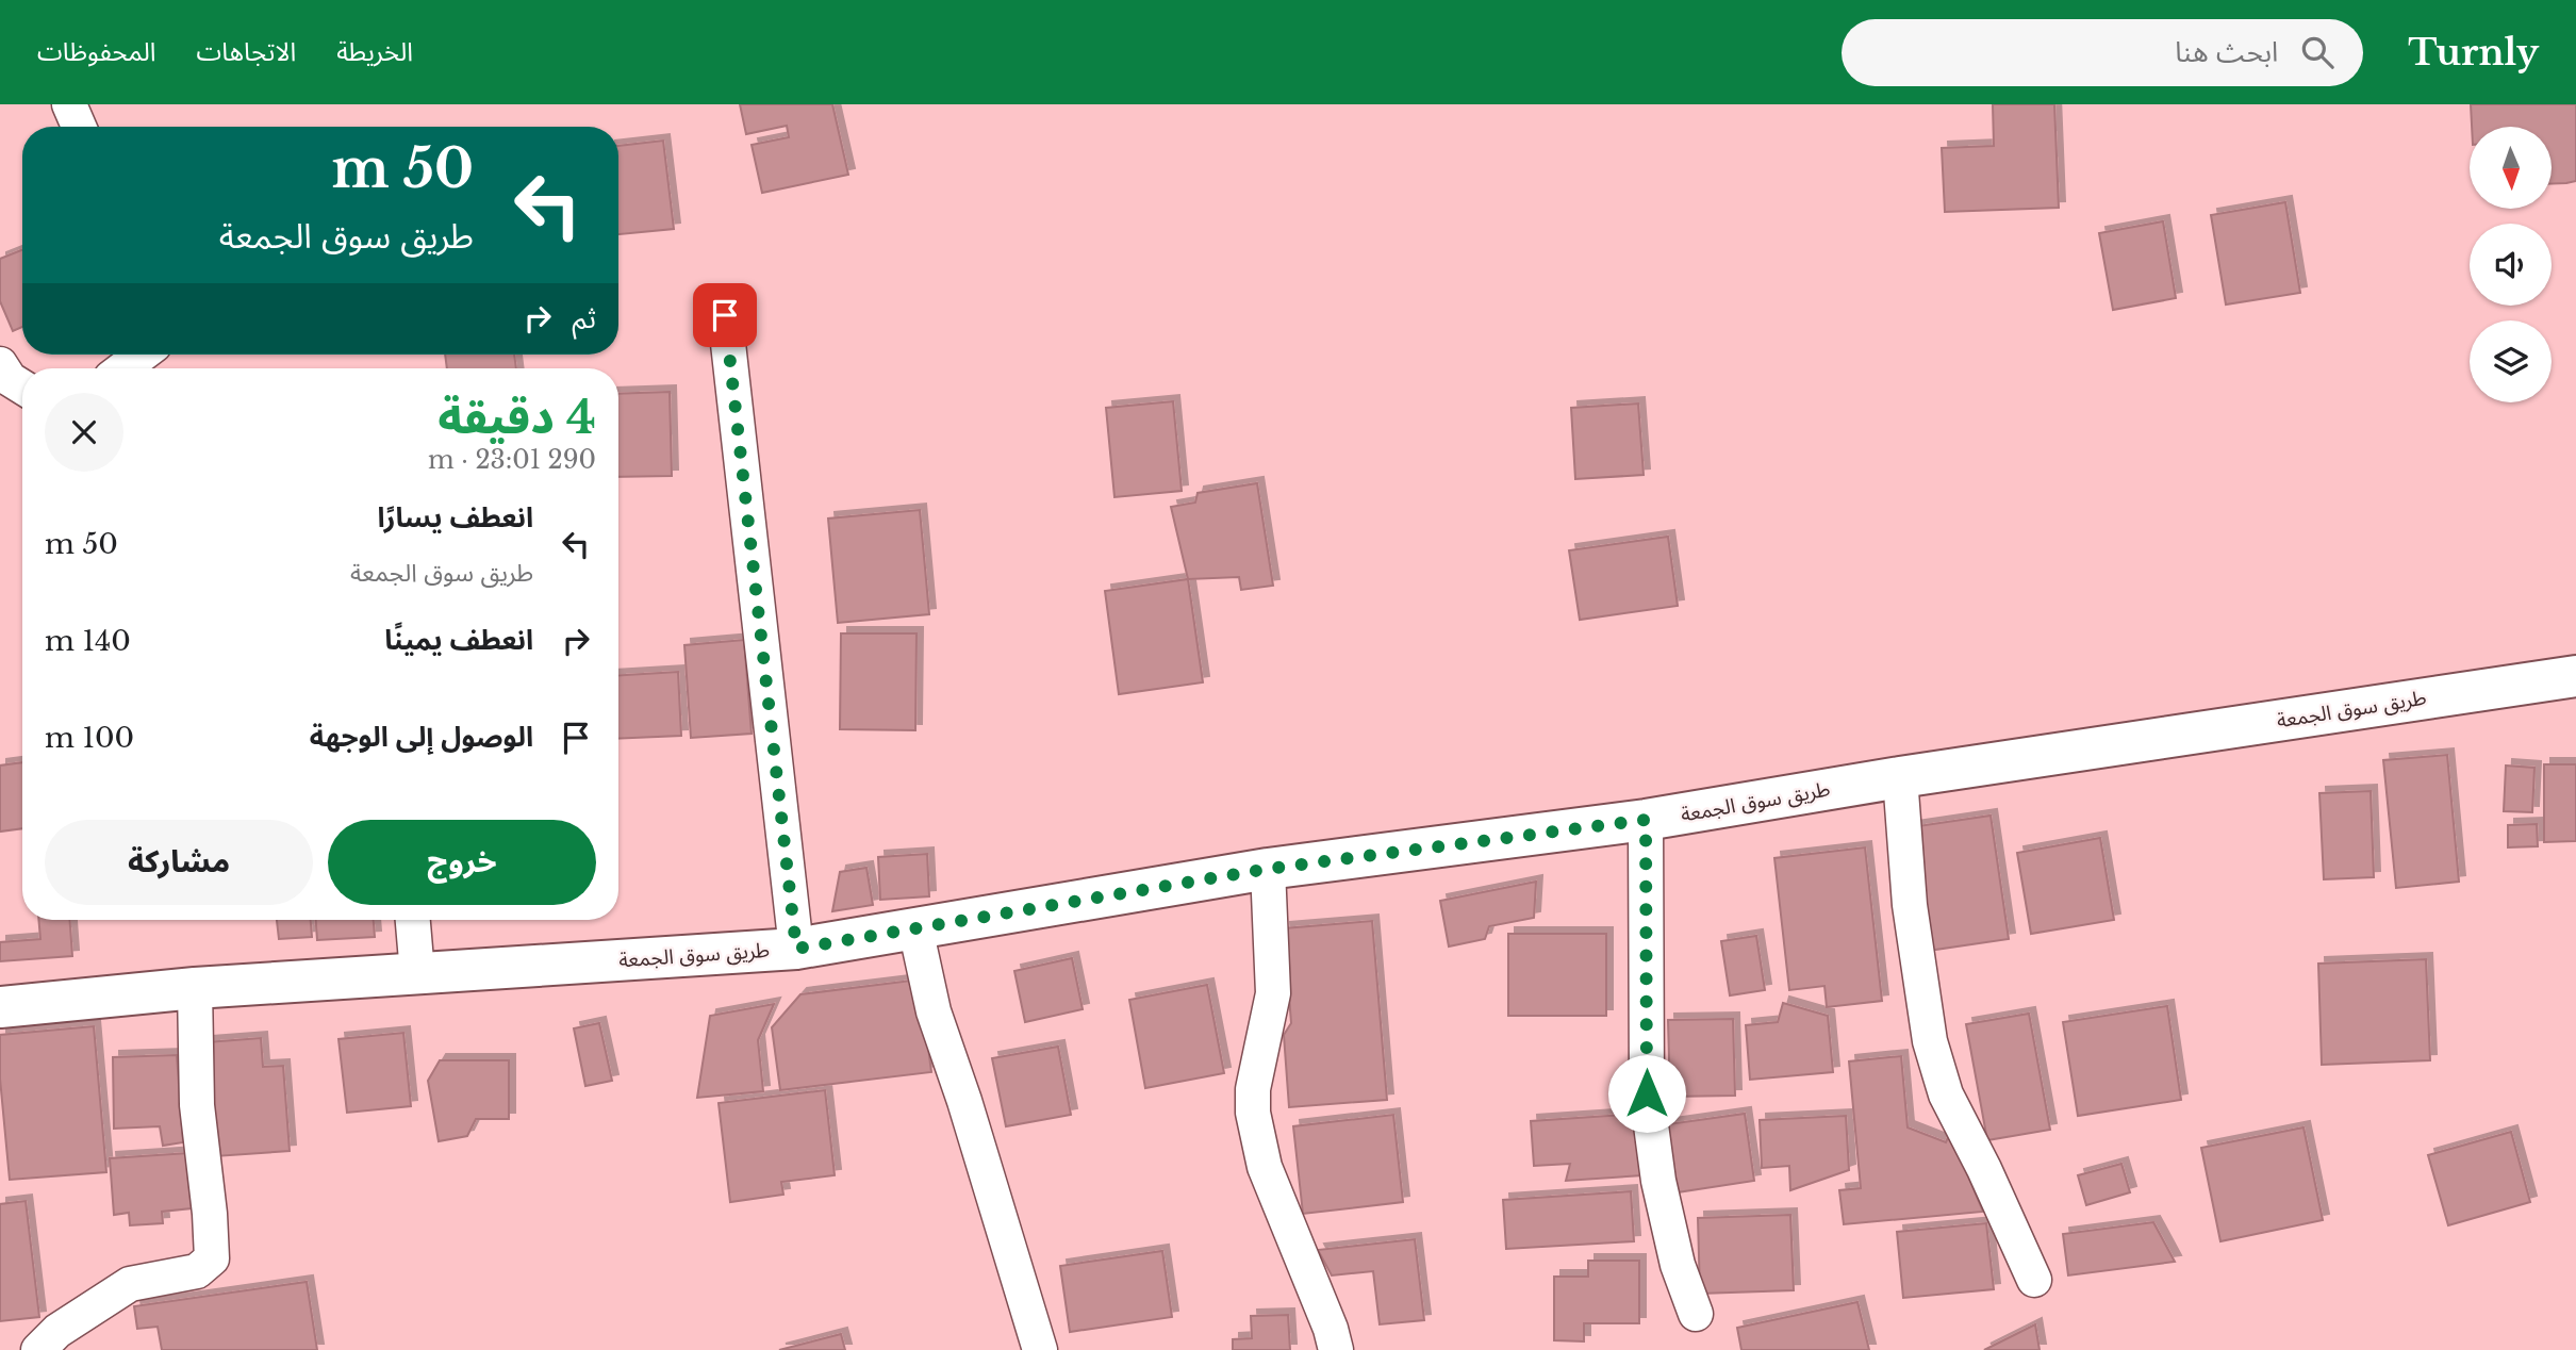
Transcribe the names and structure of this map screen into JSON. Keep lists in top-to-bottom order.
{
  "streets": {
    "main road": ["طريق سوق الجمعة"]
  },
  "north": "bottom",
  "page": {
    "header": "Turnly",
    "search": "ابحث هنا",
    "nav": ["الخريطة", "الاتجاهات", "المحفوظات"],
    "turn": ["50 m", "طريق سوق الجمعة"],
    "then": "ثم",
    "heading": ["4 دقيقة", "290 m · 23:01"],
    "list": [
      {
        "name": "انعطف يسارًا",
        "note": "طريق سوق الجمعة",
        "value": "50 m"
      },
      {
        "name": "انعطف يمينًا",
        "value": "140 m"
      },
      {
        "name": "الوصول إلى الوجهة",
        "value": "100 m"
      }
    ],
    "buttons": ["خروج", "مشاركة"]
  }
}
